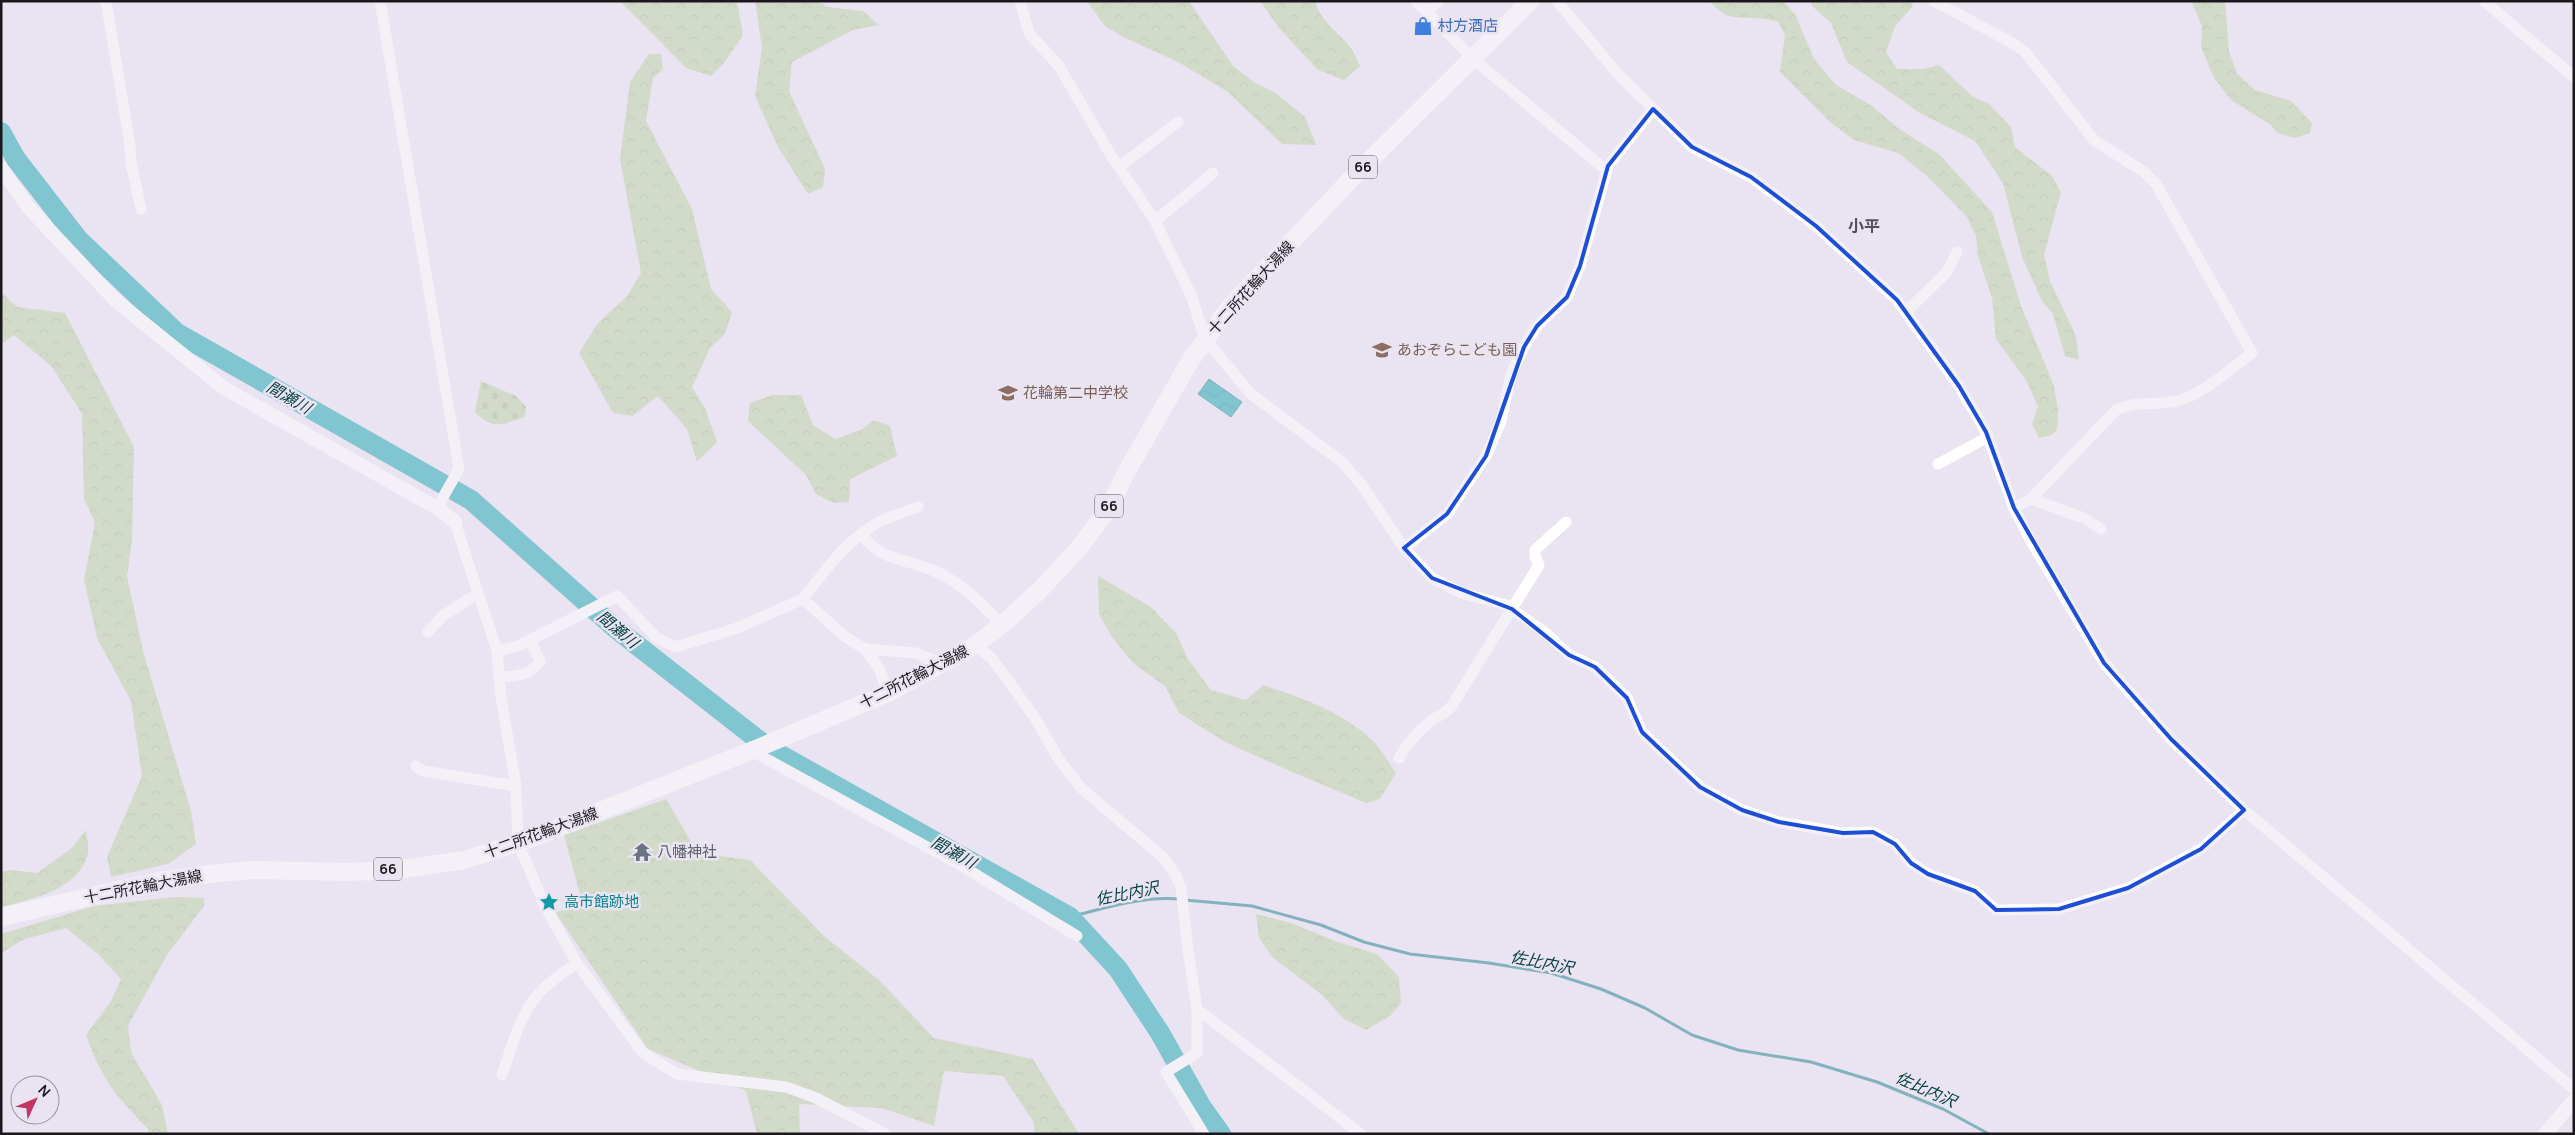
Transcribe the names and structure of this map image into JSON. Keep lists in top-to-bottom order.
{
  "streets": {
    "main road": ["66", "十二所花輪大湯線"]
  },
  "districts": ["小平"],
  "water": ["間瀬川", "佐比内沢"],
  "places": {
    "shop": ["村方酒店"],
    "school or university": ["あおぞらこども園", "花輪第二中学校"],
    "temple": ["八幡神社"],
    "place": ["高市館跡地"]
  },
  "north": "top right"
}
